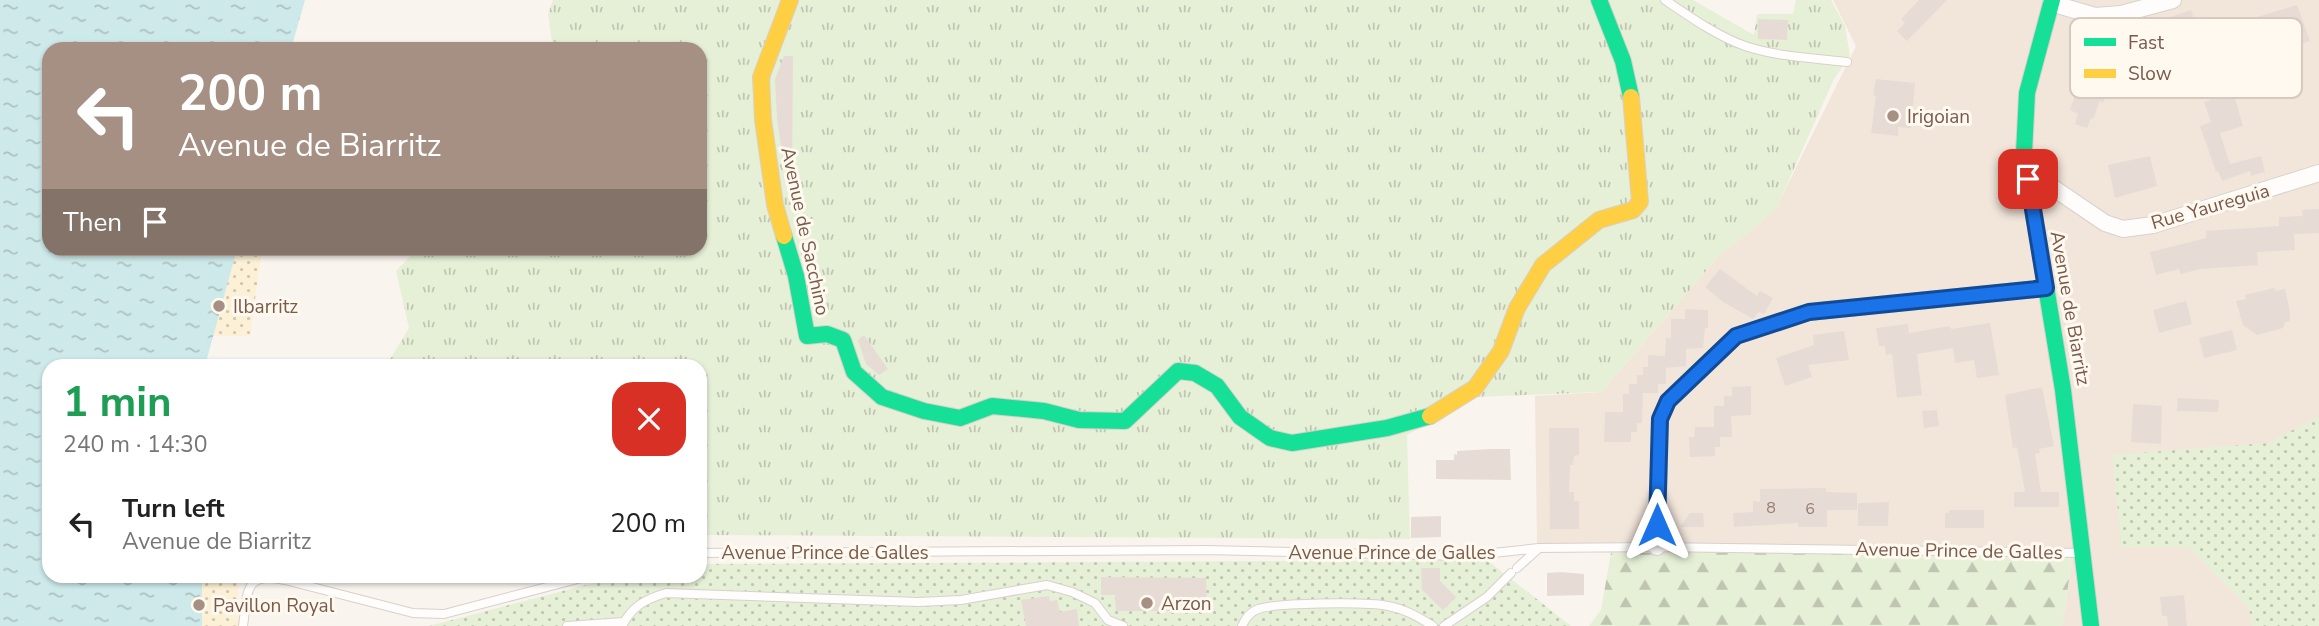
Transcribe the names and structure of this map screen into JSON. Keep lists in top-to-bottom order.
{
  "streets": {
    "street": ["Rue Yaureguia", "Avenue de Sacchino", "Avenue de Biarritz"],
    "lane": ["Avenue Prince de Galles"]
  },
  "crossings": [
    ["Rue Yaureguia", "Avenue de Biarritz"],
    ["Avenue de Biarritz", "Avenue Prince de Galles"]
  ],
  "places": [
    "Irigoian",
    "Ilbarritz",
    "Arzon",
    "Pavillon Royal"
  ],
  "house_numbers": ["8", "6"],
  "legend": ["Fast", "Slow"],
  "page": {
    "turn": ["200 m", "Avenue de Biarritz"],
    "then": "Then",
    "heading": ["1 min", "240 m · 14:30"],
    "list": [
      {
        "name": "Turn left",
        "note": "Avenue de Biarritz",
        "value": "200 m"
      }
    ]
  }
}
